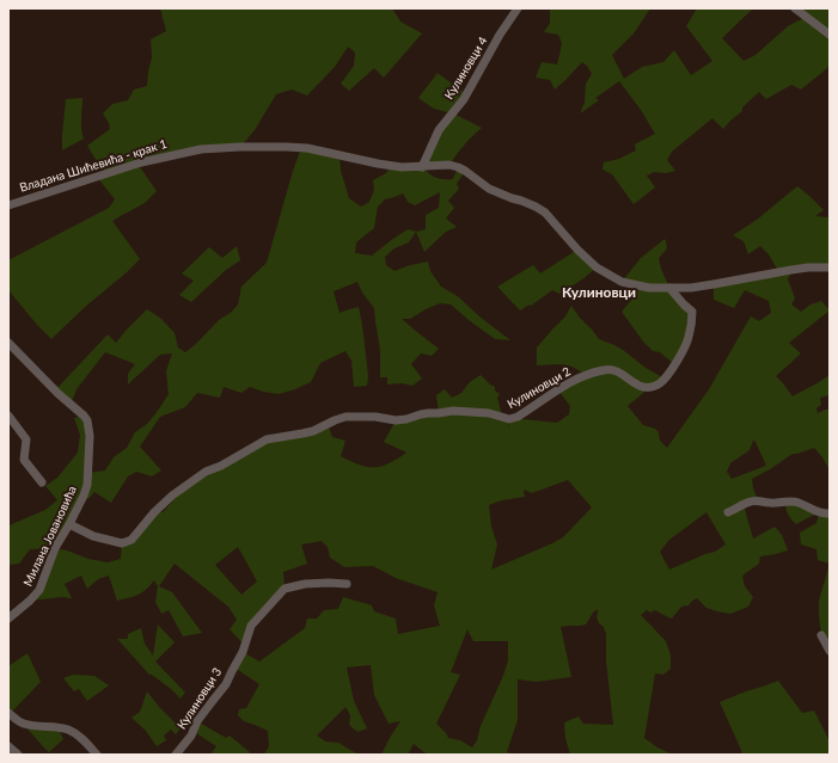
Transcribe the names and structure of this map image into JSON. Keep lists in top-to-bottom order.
{
  "streets": {
    "street": [
      "Кулиновци 4",
      "Владана Шићевића - крак 1",
      "Кулиновци 2",
      "Милана Јовановића",
      "Кулиновци 3"
    ]
  },
  "crossings": [
    ["Кулиновци 4", "Владана Шићевића - крак 1"],
    ["Владана Шићевића - крак 1", "Кулиновци 2"],
    ["Кулиновци 2", "Милана Јовановића"]
  ],
  "districts": ["Кулиновци"]
}
